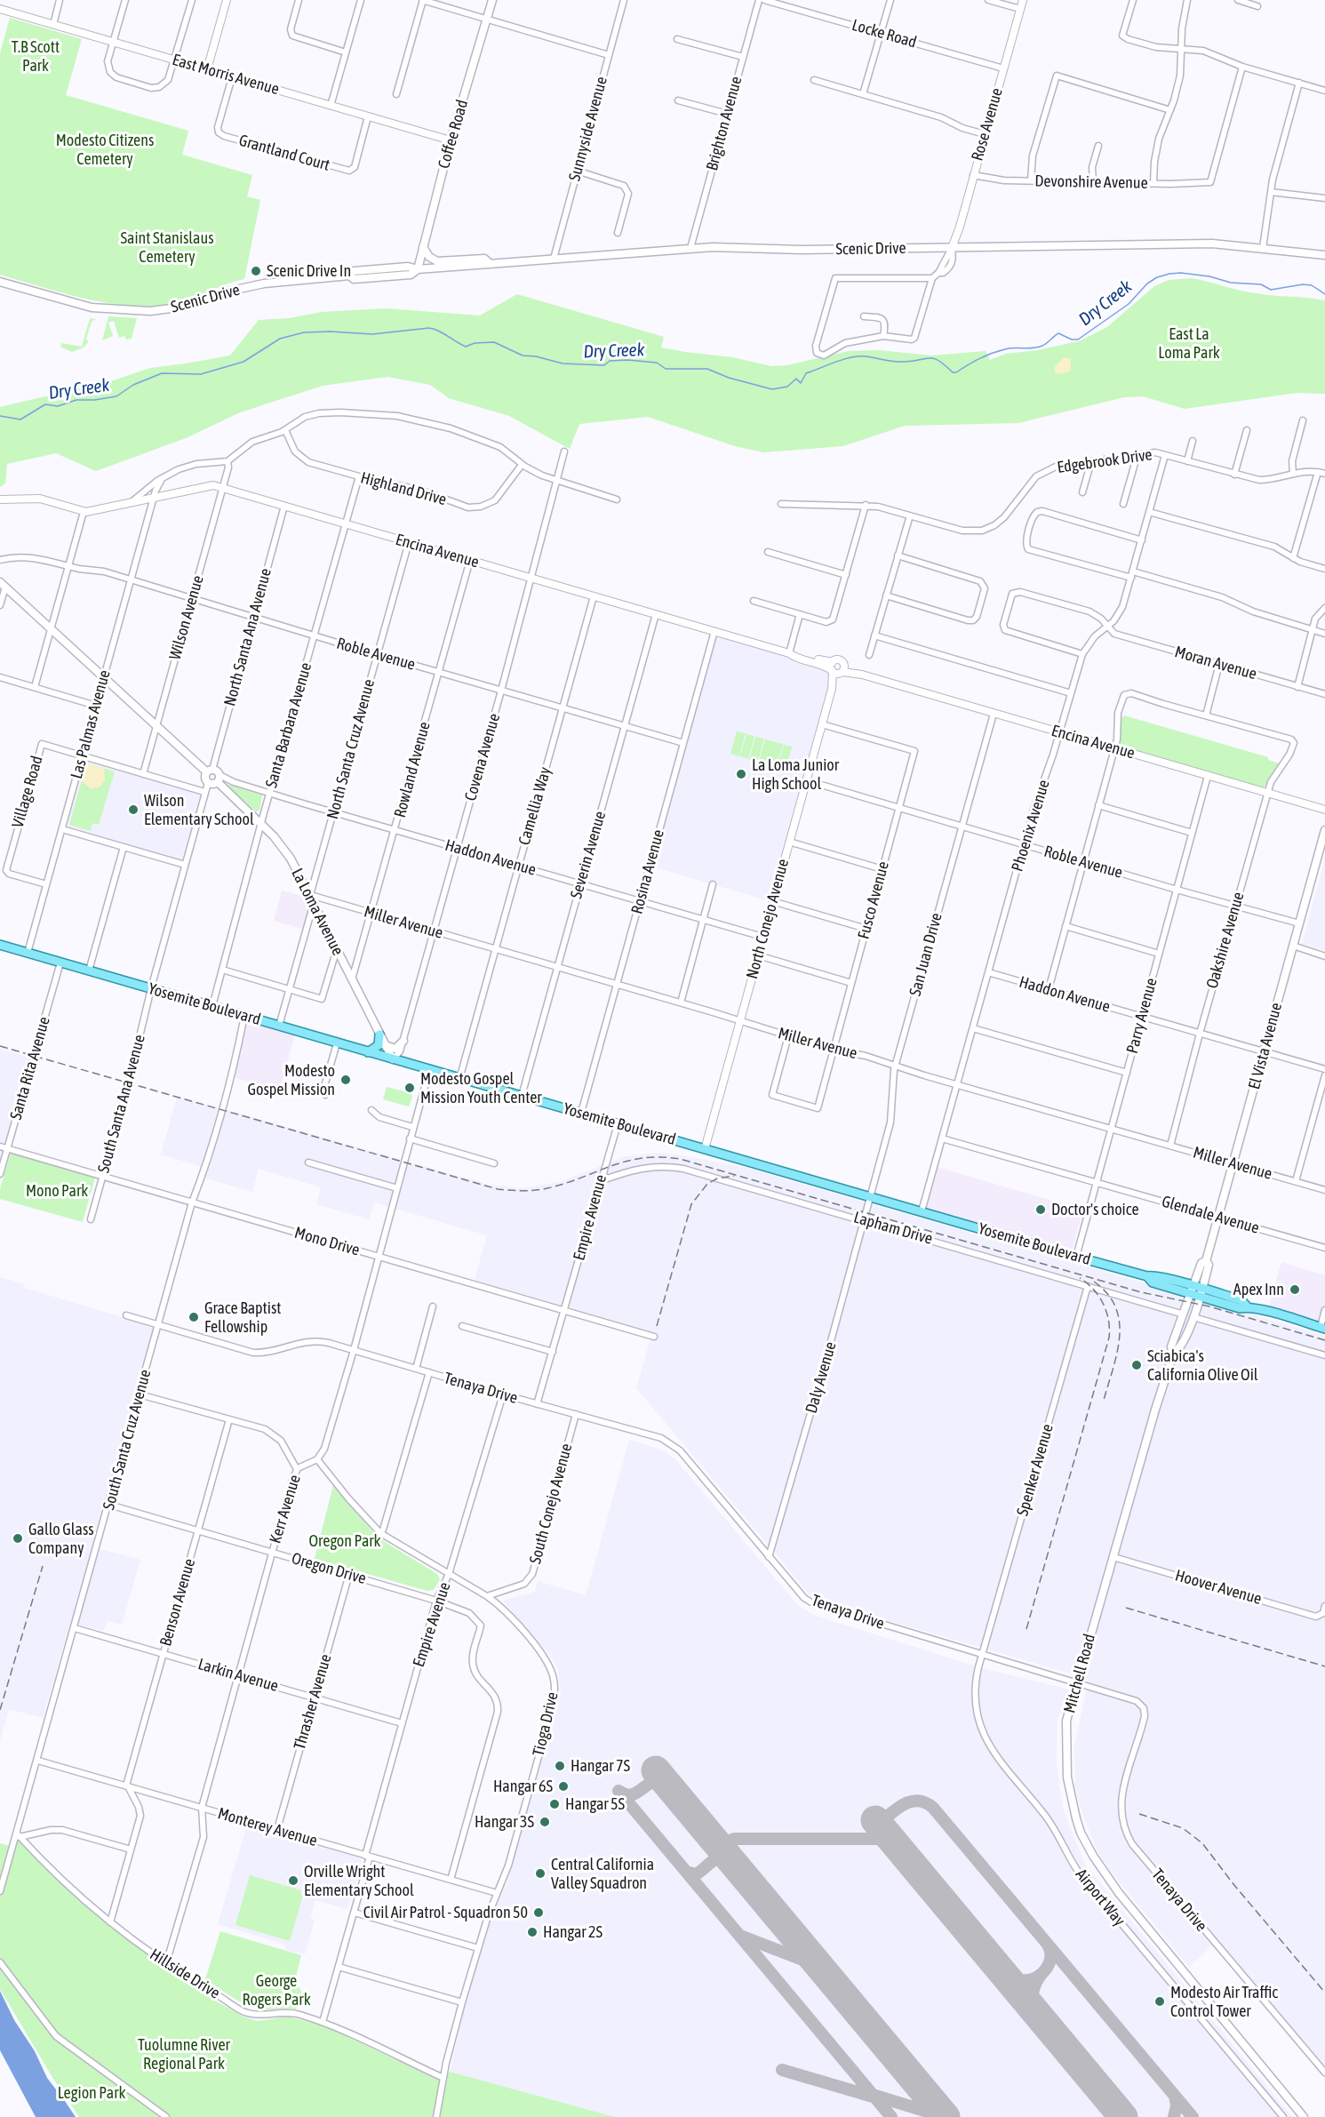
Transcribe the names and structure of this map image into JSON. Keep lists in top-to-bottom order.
{
  "streets": {
    "main road": [
      "Coffee Road",
      "Scenic Drive",
      "La Loma Avenue",
      "Yosemite Boulevard",
      "El Vista Avenue",
      "Mitchell Road"
    ],
    "street": [
      "Locke Road",
      "East Morris Avenue",
      "Brighton Avenue",
      "Rose Avenue",
      "Sunnyside Avenue",
      "Grantland Court",
      "Devonshire Avenue",
      "Edgebrook Drive",
      "Highland Drive",
      "Encina Avenue",
      "Wilson Avenue",
      "North Santa Ana Avenue",
      "Roble Avenue",
      "Moran Avenue",
      "Las Palmas Avenue",
      "Santa Barbara Avenue",
      "North Santa Cruz Avenue",
      "Covena Avenue",
      "Rowland Avenue",
      "Village Road",
      "Camellia Way",
      "Phoenix Avenue",
      "Severin Avenue",
      "Haddon Avenue",
      "Rosina Avenue",
      "Fusco Avenue",
      "North Conejo Avenue",
      "Miller Avenue",
      "Oakshire Avenue",
      "San Juan Drive",
      "Parry Avenue",
      "Santa Rita Avenue",
      "South Santa Ana Avenue",
      "Glendale Avenue",
      "Empire Avenue",
      "Lapham Drive",
      "Mono Drive",
      "Daly Avenue",
      "Tenaya Drive",
      "South Santa Cruz Avenue",
      "Spenker Avenue",
      "South Conejo Avenue",
      "Kerr Avenue",
      "Oregon Drive",
      "Hoover Avenue",
      "Benson Avenue",
      "Larkin Avenue",
      "Thrasher Avenue",
      "Tioga Drive",
      "Monterey Avenue",
      "Airport Way",
      "Hillside Drive"
    ]
  },
  "crossings": [
    ["Locke Road", "Rose Avenue"],
    ["East Morris Avenue", "Coffee Road"],
    ["East Morris Avenue", "Grantland Court"],
    ["Brighton Avenue", "Scenic Drive"],
    ["Rose Avenue", "Devonshire Avenue"],
    ["Rose Avenue", "Scenic Drive"],
    ["Sunnyside Avenue", "Scenic Drive"],
    ["Coffee Road", "Scenic Drive"],
    ["Edgebrook Drive", "Phoenix Avenue"],
    ["Highland Drive", "Santa Barbara Avenue"],
    ["Encina Avenue", "Wilson Avenue"],
    ["Encina Avenue", "North Santa Ana Avenue"],
    ["Encina Avenue", "Las Palmas Avenue"],
    ["Encina Avenue", "Santa Barbara Avenue"],
    ["Encina Avenue", "North Santa Cruz Avenue"],
    ["Encina Avenue", "Covena Avenue"],
    ["Encina Avenue", "Rowland Avenue"],
    ["Encina Avenue", "Camellia Way"],
    ["Encina Avenue", "Phoenix Avenue"],
    ["Encina Avenue", "Severin Avenue"],
    ["Encina Avenue", "Rosina Avenue"],
    ["Encina Avenue", "North Conejo Avenue"],
    ["Encina Avenue", "Oakshire Avenue"],
    ["Encina Avenue", "San Juan Drive"],
    ["Encina Avenue", "Parry Avenue"],
    ["Wilson Avenue", "Roble Avenue"],
    ["North Santa Ana Avenue", "Roble Avenue"],
    ["North Santa Ana Avenue", "Haddon Avenue"],
    ["North Santa Ana Avenue", "La Loma Avenue"],
    ["Roble Avenue", "Las Palmas Avenue"],
    ["Roble Avenue", "Santa Barbara Avenue"],
    ["Roble Avenue", "North Santa Cruz Avenue"],
    ["Roble Avenue", "Covena Avenue"],
    ["Roble Avenue", "Rowland Avenue"],
    ["Roble Avenue", "Camellia Way"],
    ["Roble Avenue", "Phoenix Avenue"],
    ["Roble Avenue", "Severin Avenue"],
    ["Roble Avenue", "Rosina Avenue"],
    ["Roble Avenue", "Fusco Avenue"],
    ["Roble Avenue", "North Conejo Avenue"],
    ["Roble Avenue", "Oakshire Avenue"],
    ["Roble Avenue", "San Juan Drive"],
    ["Roble Avenue", "Parry Avenue"],
    ["Roble Avenue", "El Vista Avenue"],
    ["Moran Avenue", "Phoenix Avenue"],
    ["Las Palmas Avenue", "Village Road"],
    ["Las Palmas Avenue", "Yosemite Boulevard"],
    ["Santa Barbara Avenue", "Haddon Avenue"],
    ["Santa Barbara Avenue", "La Loma Avenue"],
    ["Santa Barbara Avenue", "Yosemite Boulevard"],
    ["North Santa Cruz Avenue", "Haddon Avenue"],
    ["North Santa Cruz Avenue", "La Loma Avenue"],
    ["North Santa Cruz Avenue", "Miller Avenue"],
    ["Covena Avenue", "Haddon Avenue"],
    ["Covena Avenue", "La Loma Avenue"],
    ["Covena Avenue", "Miller Avenue"],
    ["Covena Avenue", "Yosemite Boulevard"],
    ["Rowland Avenue", "Haddon Avenue"],
    ["Rowland Avenue", "La Loma Avenue"],
    ["Rowland Avenue", "Miller Avenue"],
    ["Camellia Way", "Haddon Avenue"],
    ["Camellia Way", "Miller Avenue"],
    ["Camellia Way", "Yosemite Boulevard"],
    ["Phoenix Avenue", "Haddon Avenue"],
    ["Phoenix Avenue", "Miller Avenue"],
    ["Phoenix Avenue", "Yosemite Boulevard"],
    ["Phoenix Avenue", "Glendale Avenue"],
    ["Severin Avenue", "Haddon Avenue"],
    ["Severin Avenue", "Miller Avenue"],
    ["Severin Avenue", "Yosemite Boulevard"],
    ["Haddon Avenue", "Rosina Avenue"],
    ["Haddon Avenue", "La Loma Avenue"],
    ["Haddon Avenue", "North Conejo Avenue"],
    ["Haddon Avenue", "Oakshire Avenue"],
    ["Haddon Avenue", "Parry Avenue"],
    ["Haddon Avenue", "El Vista Avenue"],
    ["Rosina Avenue", "Miller Avenue"],
    ["Rosina Avenue", "Yosemite Boulevard"],
    ["Fusco Avenue", "North Conejo Avenue"],
    ["Fusco Avenue", "Miller Avenue"],
    ["La Loma Avenue", "Miller Avenue"],
    ["La Loma Avenue", "Yosemite Boulevard"],
    ["North Conejo Avenue", "Miller Avenue"],
    ["North Conejo Avenue", "Yosemite Boulevard"],
    ["Miller Avenue", "Oakshire Avenue"],
    ["Miller Avenue", "San Juan Drive"],
    ["Miller Avenue", "Parry Avenue"],
    ["Miller Avenue", "El Vista Avenue"],
    ["San Juan Drive", "Yosemite Boulevard"],
    ["San Juan Drive", "Daly Avenue"],
    ["Yosemite Boulevard", "Parry Avenue"],
    ["Yosemite Boulevard", "El Vista Avenue"],
    ["Yosemite Boulevard", "Santa Rita Avenue"],
    ["Yosemite Boulevard", "South Santa Ana Avenue"],
    ["Yosemite Boulevard", "Empire Avenue"],
    ["Yosemite Boulevard", "Daly Avenue"],
    ["Yosemite Boulevard", "South Santa Cruz Avenue"],
    ["Yosemite Boulevard", "Kerr Avenue"],
    ["Yosemite Boulevard", "Mitchell Road"],
    ["Parry Avenue", "Glendale Avenue"],
    ["El Vista Avenue", "Glendale Avenue"],
    ["El Vista Avenue", "Mitchell Road"],
    ["Santa Rita Avenue", "Mono Drive"],
    ["South Santa Ana Avenue", "Mono Drive"],
    ["Empire Avenue", "Lapham Drive"],
    ["Empire Avenue", "Mono Drive"],
    ["Empire Avenue", "Tenaya Drive"],
    ["Empire Avenue", "Oregon Drive"],
    ["Empire Avenue", "Larkin Avenue"],
    ["Empire Avenue", "Tioga Drive"],
    ["Empire Avenue", "Monterey Avenue"],
    ["Empire Avenue", "Hillside Drive"],
    ["Lapham Drive", "Daly Avenue"],
    ["Lapham Drive", "Spenker Avenue"],
    ["Lapham Drive", "Mitchell Road"],
    ["Mono Drive", "South Santa Cruz Avenue"],
    ["Mono Drive", "Kerr Avenue"],
    ["Daly Avenue", "Tenaya Drive"],
    ["Tenaya Drive", "South Santa Cruz Avenue"],
    ["Tenaya Drive", "Spenker Avenue"],
    ["Tenaya Drive", "South Conejo Avenue"],
    ["Tenaya Drive", "Kerr Avenue"],
    ["Tenaya Drive", "Mitchell Road"],
    ["Tenaya Drive", "Airport Way"],
    ["South Santa Cruz Avenue", "Oregon Drive"],
    ["South Santa Cruz Avenue", "Larkin Avenue"],
    ["South Santa Cruz Avenue", "Monterey Avenue"],
    ["South Santa Cruz Avenue", "Hillside Drive"],
    ["Spenker Avenue", "Airport Way"],
    ["South Conejo Avenue", "Tioga Drive"],
    ["Kerr Avenue", "Oregon Drive"],
    ["Kerr Avenue", "Larkin Avenue"],
    ["Kerr Avenue", "Tioga Drive"],
    ["Kerr Avenue", "Monterey Avenue"],
    ["Kerr Avenue", "Hillside Drive"],
    ["Oregon Drive", "Benson Avenue"],
    ["Oregon Drive", "Thrasher Avenue"],
    ["Oregon Drive", "Monterey Avenue"],
    ["Hoover Avenue", "Mitchell Road"],
    ["Benson Avenue", "Larkin Avenue"],
    ["Benson Avenue", "Monterey Avenue"],
    ["Larkin Avenue", "Thrasher Avenue"],
    ["Thrasher Avenue", "Monterey Avenue"],
    ["Tioga Drive", "Monterey Avenue"],
    ["Tioga Drive", "Hillside Drive"]
  ],
  "water": ["Dry Creek"],
  "parks": [
    "T.B Scott Park",
    "Modesto Citizens Cemetery",
    "Saint Stanislaus Cemetery",
    "East La Loma Park",
    "Mono Park",
    "Oregon Park",
    "George Rogers Park",
    "Tuolumne River Regional Park",
    "Legion Park"
  ],
  "places": [
    "Scenic Drive In",
    "La Loma Junior High School",
    "Wilson Elementary School",
    "Modesto Gospel Mission",
    "Modesto Gospel Mission Youth Center",
    "Doctor's choice",
    "Apex Inn",
    "Grace Baptist Fellowship",
    "Sciabica's California Olive Oil",
    "Gallo Glass Company",
    "Hangar 7S",
    "Hangar 6S",
    "Hangar 5S",
    "Hangar 3S",
    "Central California Valley Squadron",
    "Orville Wright Elementary School",
    "Civil Air Patrol - Squadron 50",
    "Hangar 2S",
    "Modesto Air Traffic Control Tower"
  ]
}
